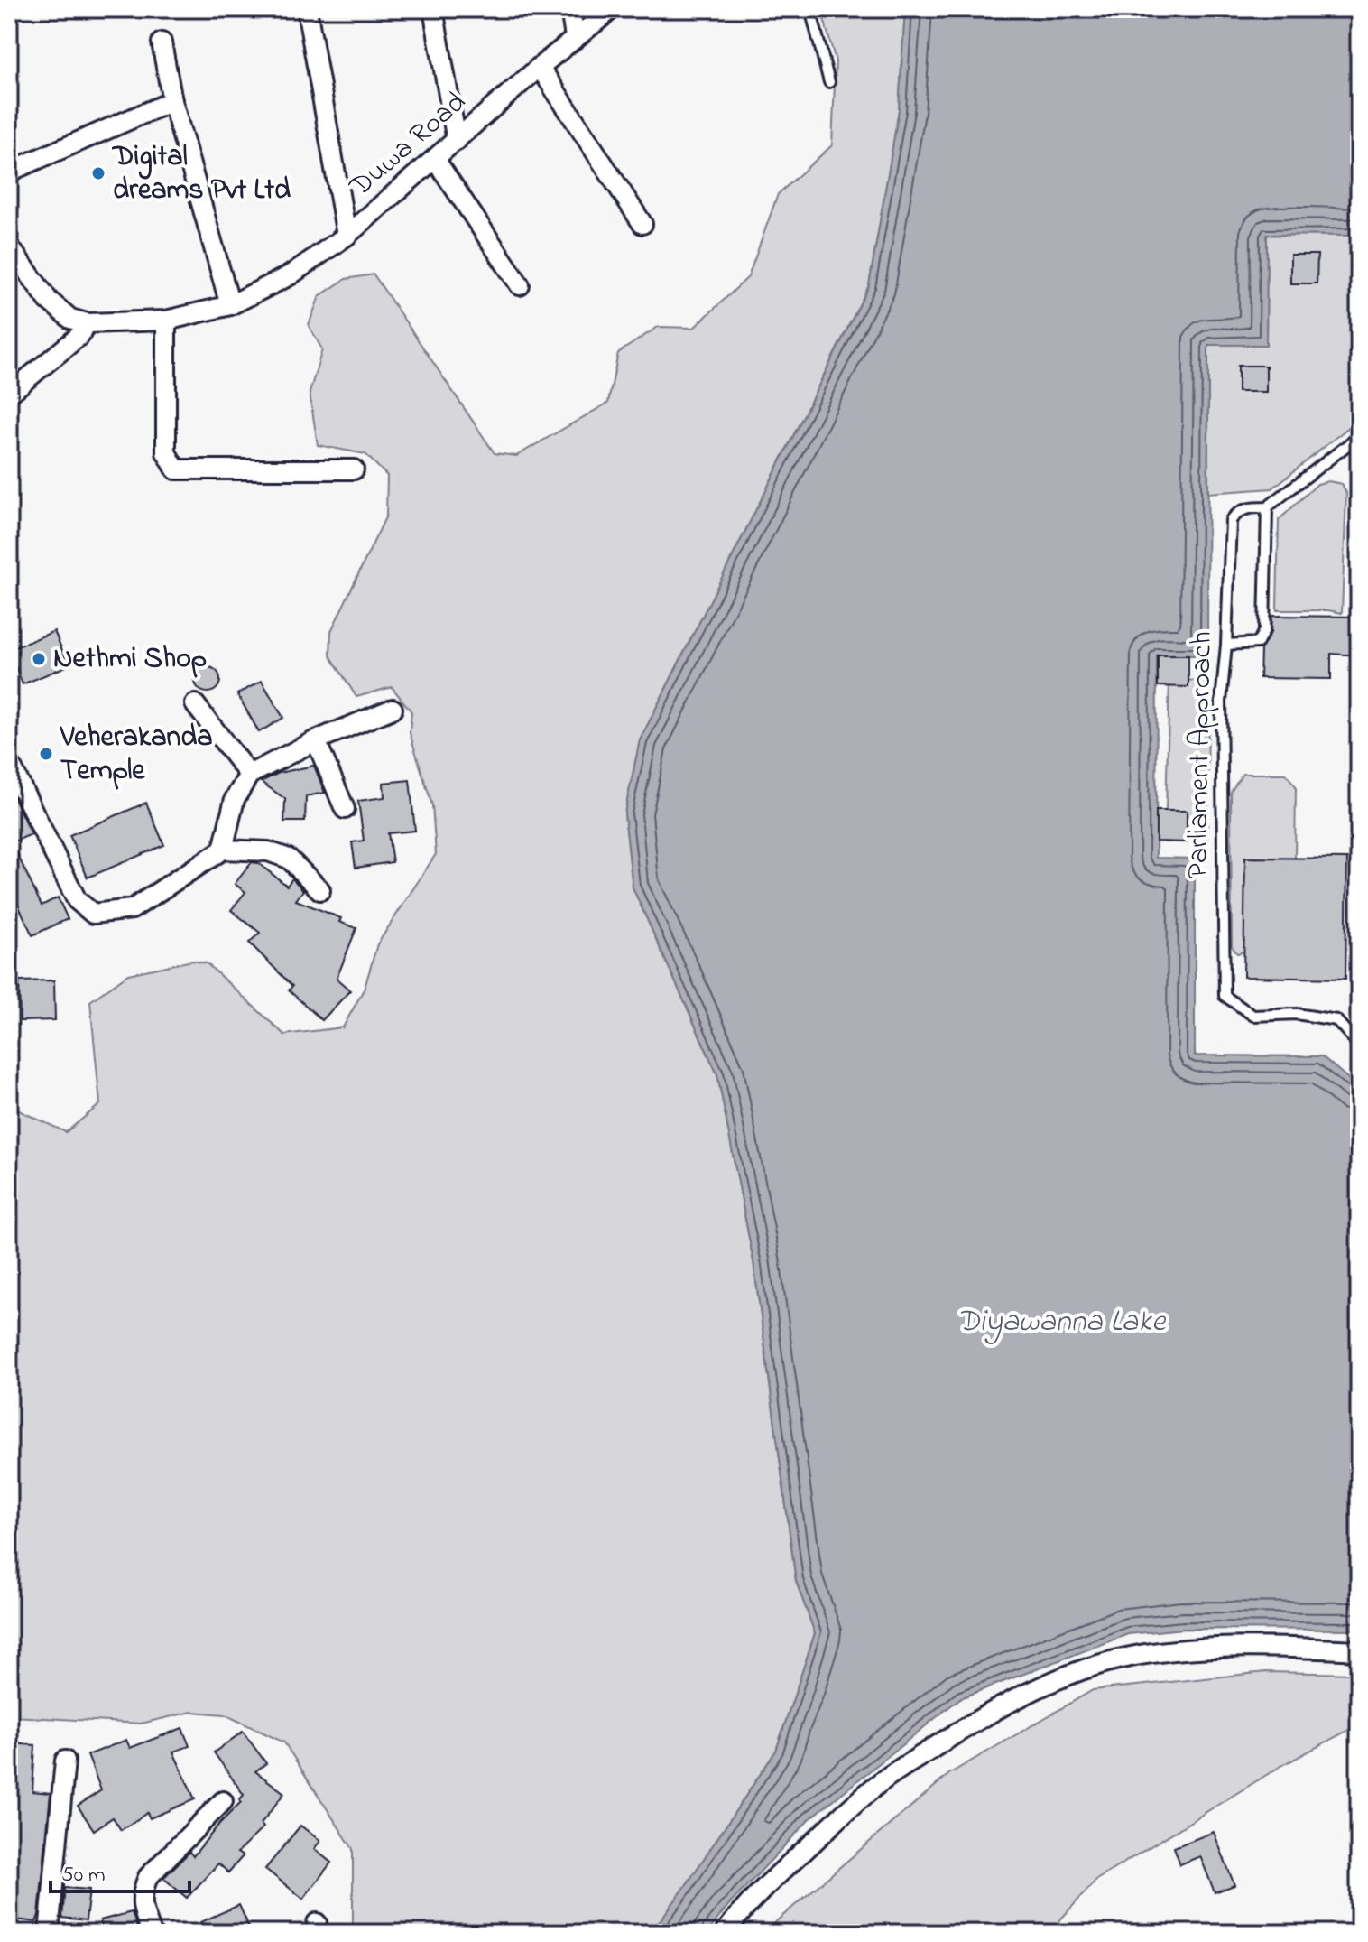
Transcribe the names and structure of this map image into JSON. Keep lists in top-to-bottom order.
{
  "streets": {
    "street": ["Duwa Road"],
    "lane": ["Parliament Approach"]
  },
  "water": ["Diyawanna Lake"],
  "places": ["Digital dreams Pvt Ltd", "Nethmi Shop", "Veherakanda Temple"],
  "scale_bar": "50 m"
}
